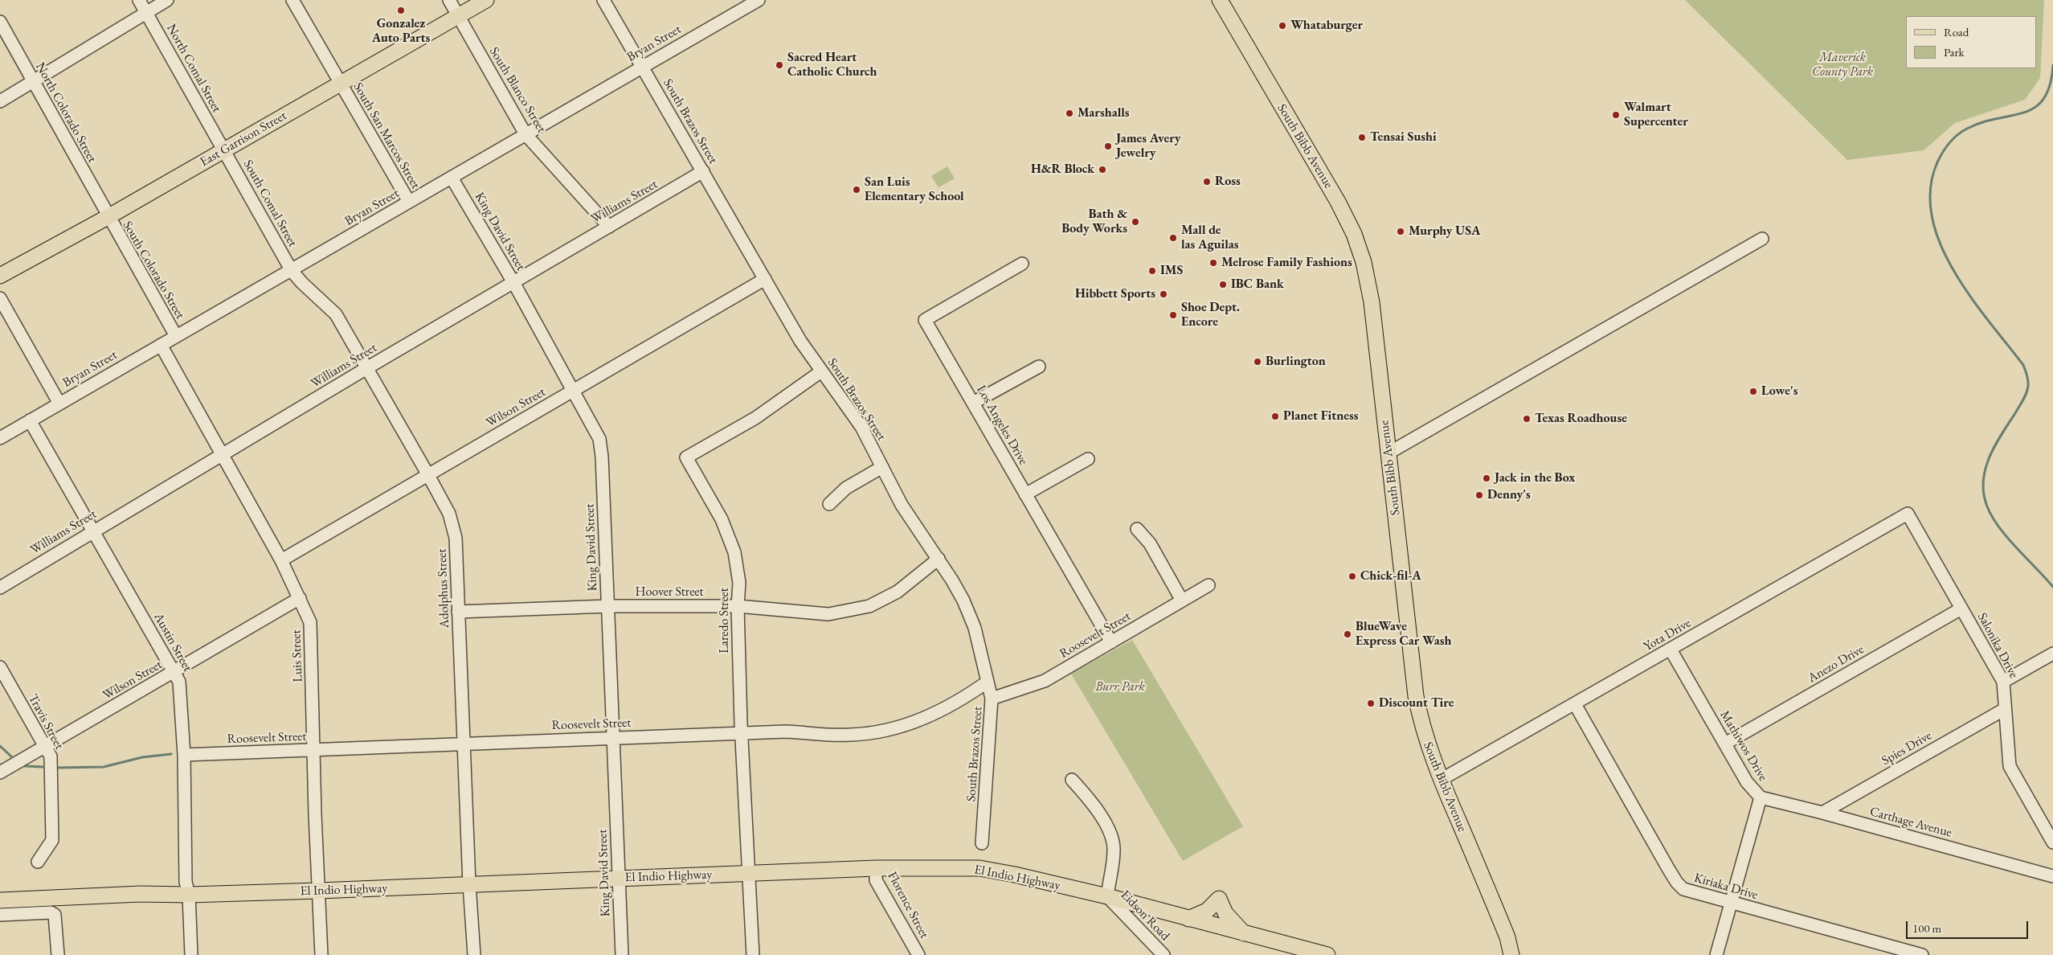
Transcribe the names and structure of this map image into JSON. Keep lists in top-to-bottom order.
{
  "streets": {
    "main road": ["East Garrison Street", "South Bibb Avenue", "El Indio Highway"],
    "street": [
      "Bryan Street",
      "North Comal Street",
      "South Blanco Street",
      "North Colorado Street",
      "South Brazos Street",
      "South San Marcos Street",
      "Williams Street",
      "South Comal Street",
      "King David Street",
      "South Colorado Street",
      "Wilson Street",
      "Los Angeles Drive",
      "Adolphus Street",
      "Hoover Street",
      "Laredo Street",
      "Roosevelt Street",
      "Yota Drive",
      "Austin Street",
      "Salonika Drive",
      "Luis Street",
      "Anezo Drive",
      "Travis Street",
      "Mathiwos Drive",
      "Spies Drive",
      "Carthage Avenue",
      "Kiriaka Drive",
      "Florence Street",
      "Eidson Road"
    ]
  },
  "crossings": [
    ["Bryan Street", "South Blanco Street"],
    ["Bryan Street", "South Brazos Street"],
    ["Bryan Street", "South San Marcos Street"],
    ["Bryan Street", "South Comal Street"],
    ["Bryan Street", "King David Street"],
    ["Bryan Street", "South Colorado Street"],
    ["Bryan Street", "Adolphus Street"],
    ["Bryan Street", "Austin Street"],
    ["Bryan Street", "Luis Street"],
    ["North Comal Street", "East Garrison Street"],
    ["North Comal Street", "South Comal Street"],
    ["South Blanco Street", "East Garrison Street"],
    ["South Blanco Street", "Williams Street"],
    ["North Colorado Street", "East Garrison Street"],
    ["North Colorado Street", "South Colorado Street"],
    ["South Brazos Street", "Williams Street"],
    ["South Brazos Street", "Wilson Street"],
    ["South Brazos Street", "Hoover Street"],
    ["South Brazos Street", "Laredo Street"],
    ["South Brazos Street", "Roosevelt Street"],
    ["South San Marcos Street", "East Garrison Street"],
    ["East Garrison Street", "South Comal Street"],
    ["East Garrison Street", "South Colorado Street"],
    ["South Bibb Avenue", "Yota Drive"],
    ["Williams Street", "King David Street"],
    ["Williams Street", "Adolphus Street"],
    ["Williams Street", "Austin Street"],
    ["Williams Street", "Luis Street"],
    ["South Comal Street", "Adolphus Street"],
    ["King David Street", "Wilson Street"],
    ["King David Street", "Hoover Street"],
    ["King David Street", "Roosevelt Street"],
    ["King David Street", "El Indio Highway"],
    ["Wilson Street", "Adolphus Street"],
    ["Wilson Street", "Austin Street"],
    ["Wilson Street", "Luis Street"],
    ["Wilson Street", "Travis Street"],
    ["Los Angeles Drive", "Roosevelt Street"],
    ["Adolphus Street", "Hoover Street"],
    ["Adolphus Street", "Roosevelt Street"],
    ["Adolphus Street", "El Indio Highway"],
    ["Hoover Street", "Laredo Street"],
    ["Laredo Street", "Roosevelt Street"],
    ["Laredo Street", "El Indio Highway"],
    ["Roosevelt Street", "Austin Street"],
    ["Roosevelt Street", "Luis Street"],
    ["Yota Drive", "Salonika Drive"],
    ["Yota Drive", "Mathiwos Drive"],
    ["Yota Drive", "Kiriaka Drive"],
    ["Austin Street", "El Indio Highway"],
    ["Salonika Drive", "Anezo Drive"],
    ["Salonika Drive", "Spies Drive"],
    ["Luis Street", "El Indio Highway"],
    ["Anezo Drive", "Mathiwos Drive"],
    ["Mathiwos Drive", "Carthage Avenue"],
    ["Mathiwos Drive", "Kiriaka Drive"],
    ["Spies Drive", "Carthage Avenue"],
    ["El Indio Highway", "Florence Street"],
    ["El Indio Highway", "Eidson Road"]
  ],
  "parks": ["Maverick County Park", "Burr Park"],
  "places": [
    "Gonzalez Auto Parts",
    "Whataburger",
    "Sacred Heart Catholic Church",
    "Marshalls",
    "Walmart Supercenter",
    "Tensai Sushi",
    "James Avery Jewelry",
    "H&R Block",
    "Ross",
    "San Luis Elementary School",
    "Bath & Body Works",
    "Murphy USA",
    "Mall de las Aguilas",
    "Melrose Family Fashions",
    "IMS",
    "IBC Bank",
    "Hibbett Sports",
    "Shoe Dept. Encore",
    "Burlington",
    "Lowe's",
    "Planet Fitness",
    "Texas Roadhouse",
    "Jack in the Box",
    "Denny's",
    "Chick-fil-A",
    "BlueWave Express Car Wash",
    "Discount Tire"
  ],
  "legend": ["Road", "Park"],
  "scale_bar": "100 m"
}
